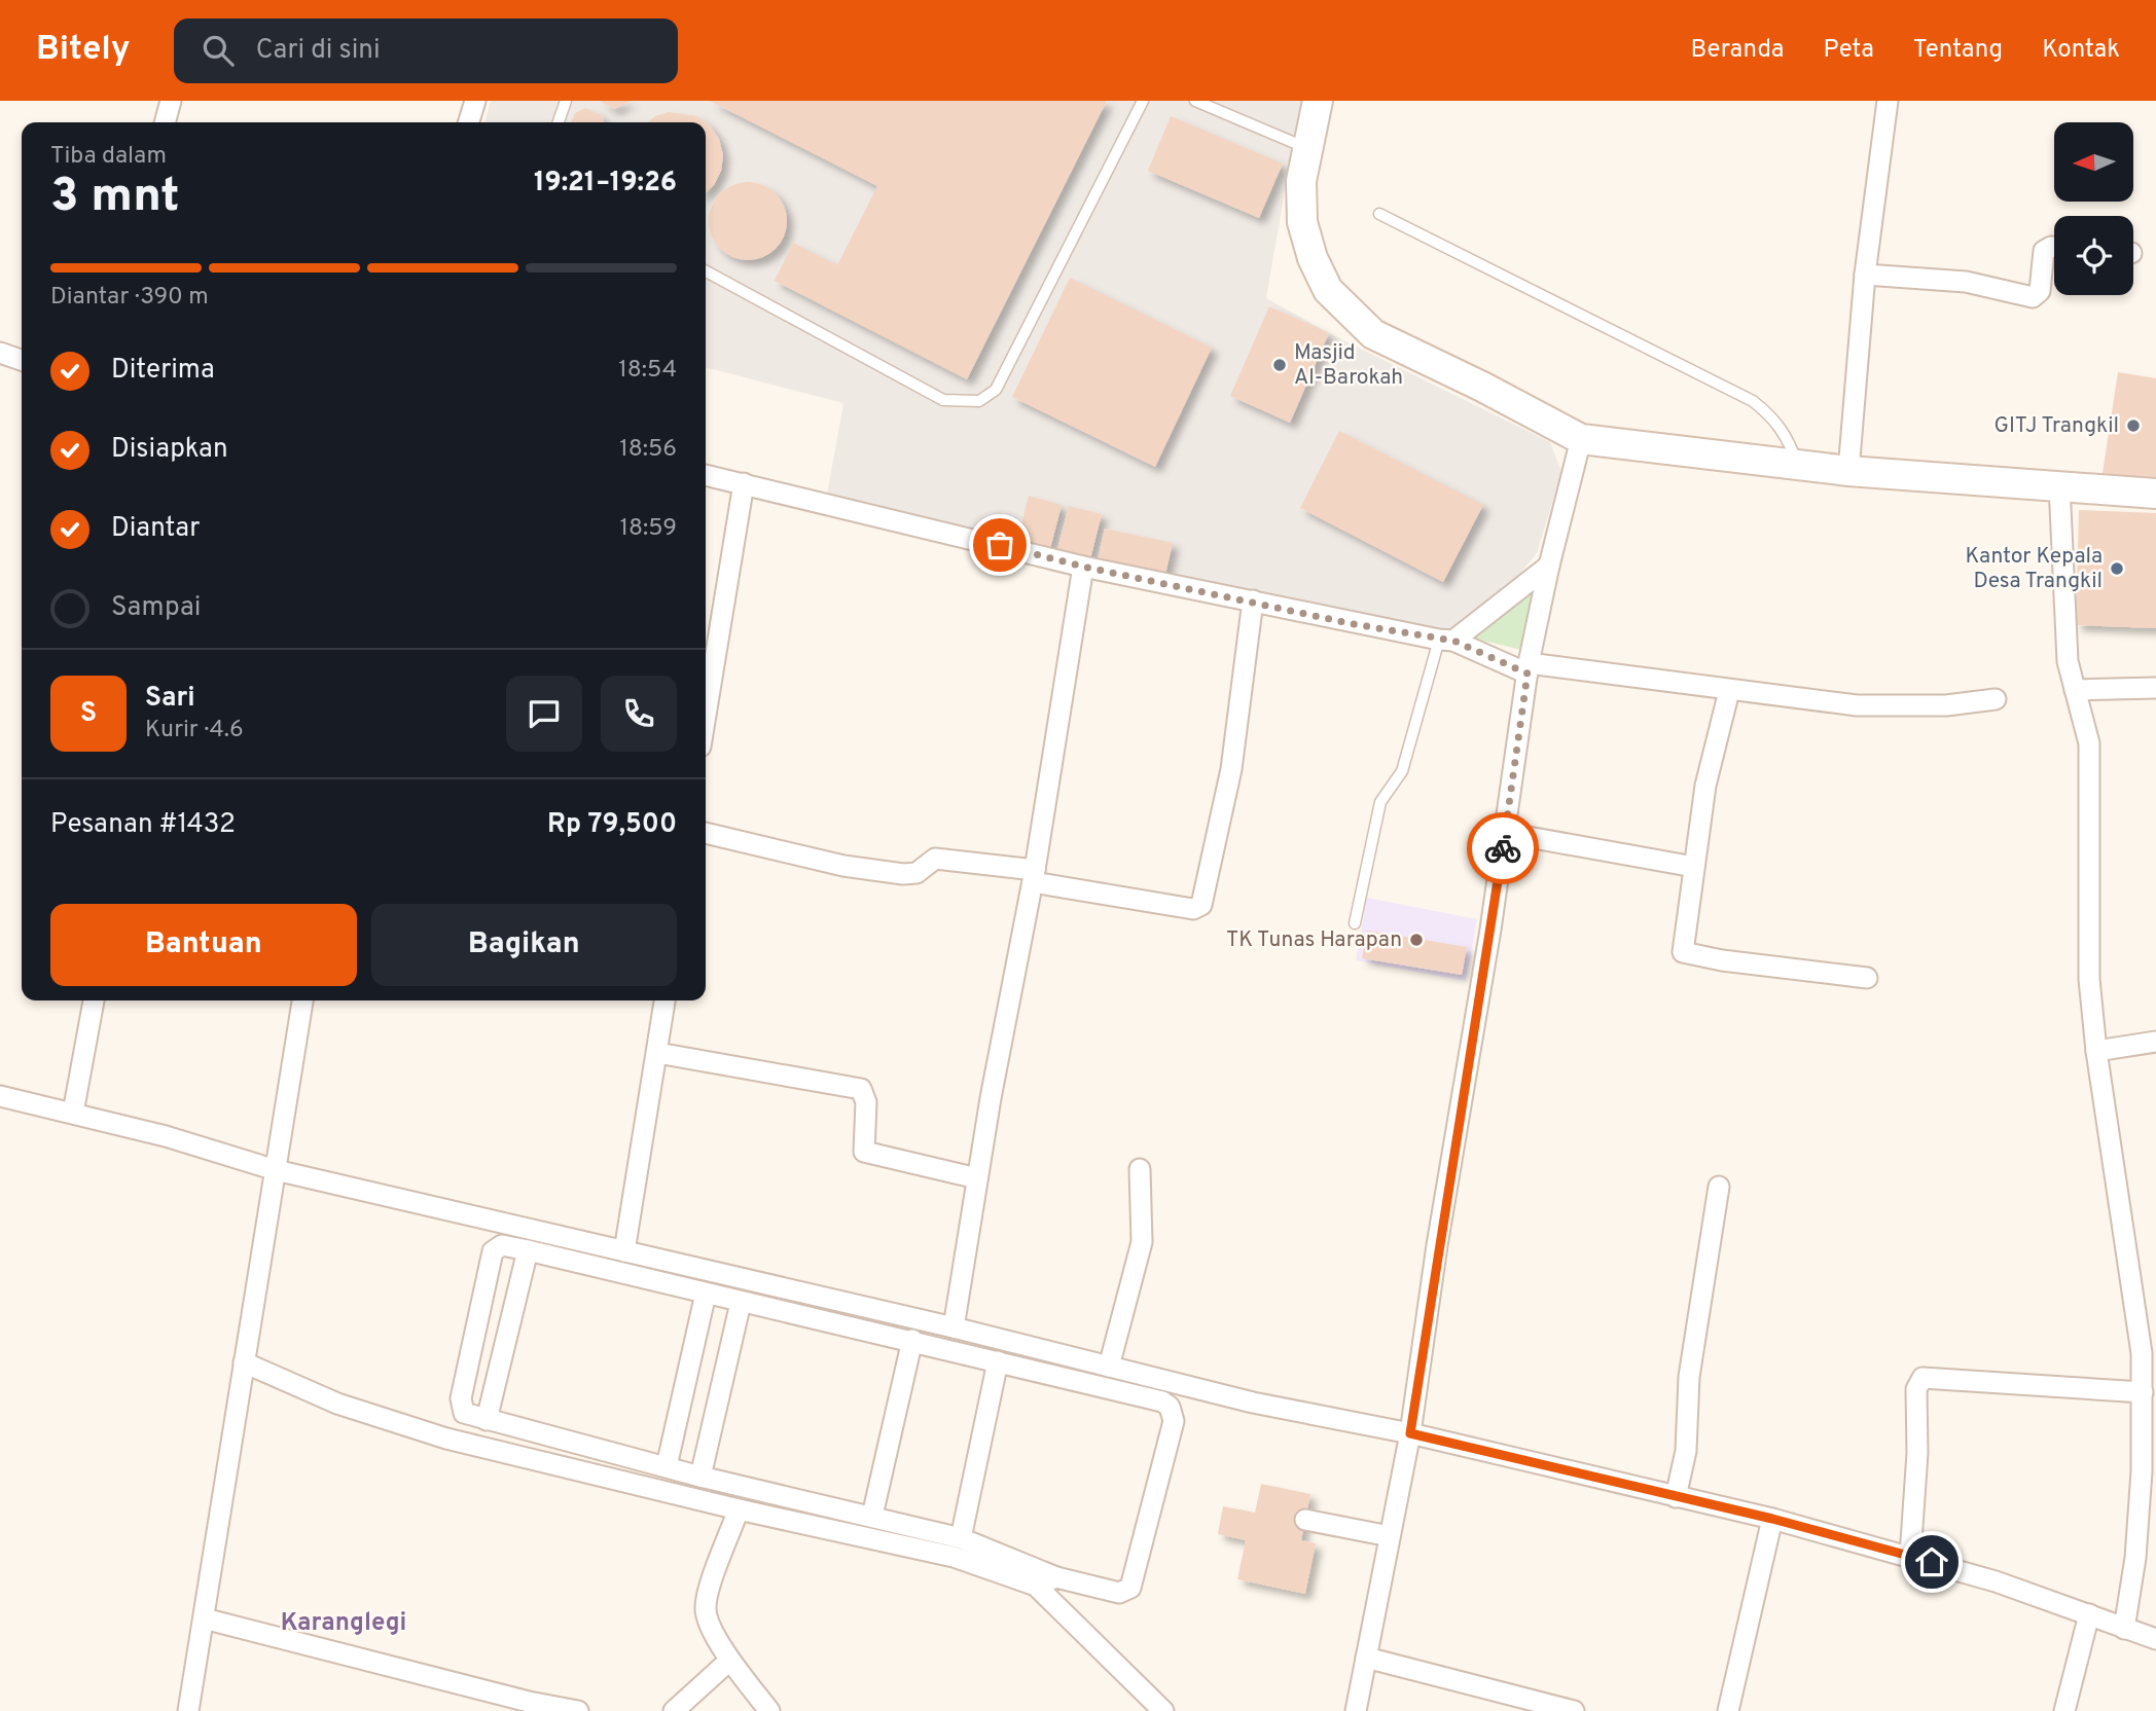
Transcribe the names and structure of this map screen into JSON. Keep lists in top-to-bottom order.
{
  "districts": ["Karanglegi"],
  "places": [
    "Masjid Al-Barokah",
    "GITJ Trangkil",
    "Kantor Kepala Desa Trangkil",
    "TK Tunas Harapan"
  ],
  "north": "left",
  "page": {
    "header": "Bitely",
    "search": "Cari di sini",
    "nav": [
      "Beranda",
      "Peta",
      "Tentang",
      "Kontak"
    ],
    "heading": ["3 mnt", "Tiba dalam", "19:21–19:26"],
    "panel": [
      "Sari",
      "Kurir · 4.6",
      "Pesanan #1432",
      "Rp 79,500"
    ],
    "bar": "Diantar · 390 m",
    "list": [
      ["Diterima", "18:54"],
      ["Disiapkan", "18:56"],
      ["Diantar", "18:59"],
      "Sampai"
    ],
    "round": "S",
    "buttons": ["Bantuan", "Bagikan"]
  }
}
